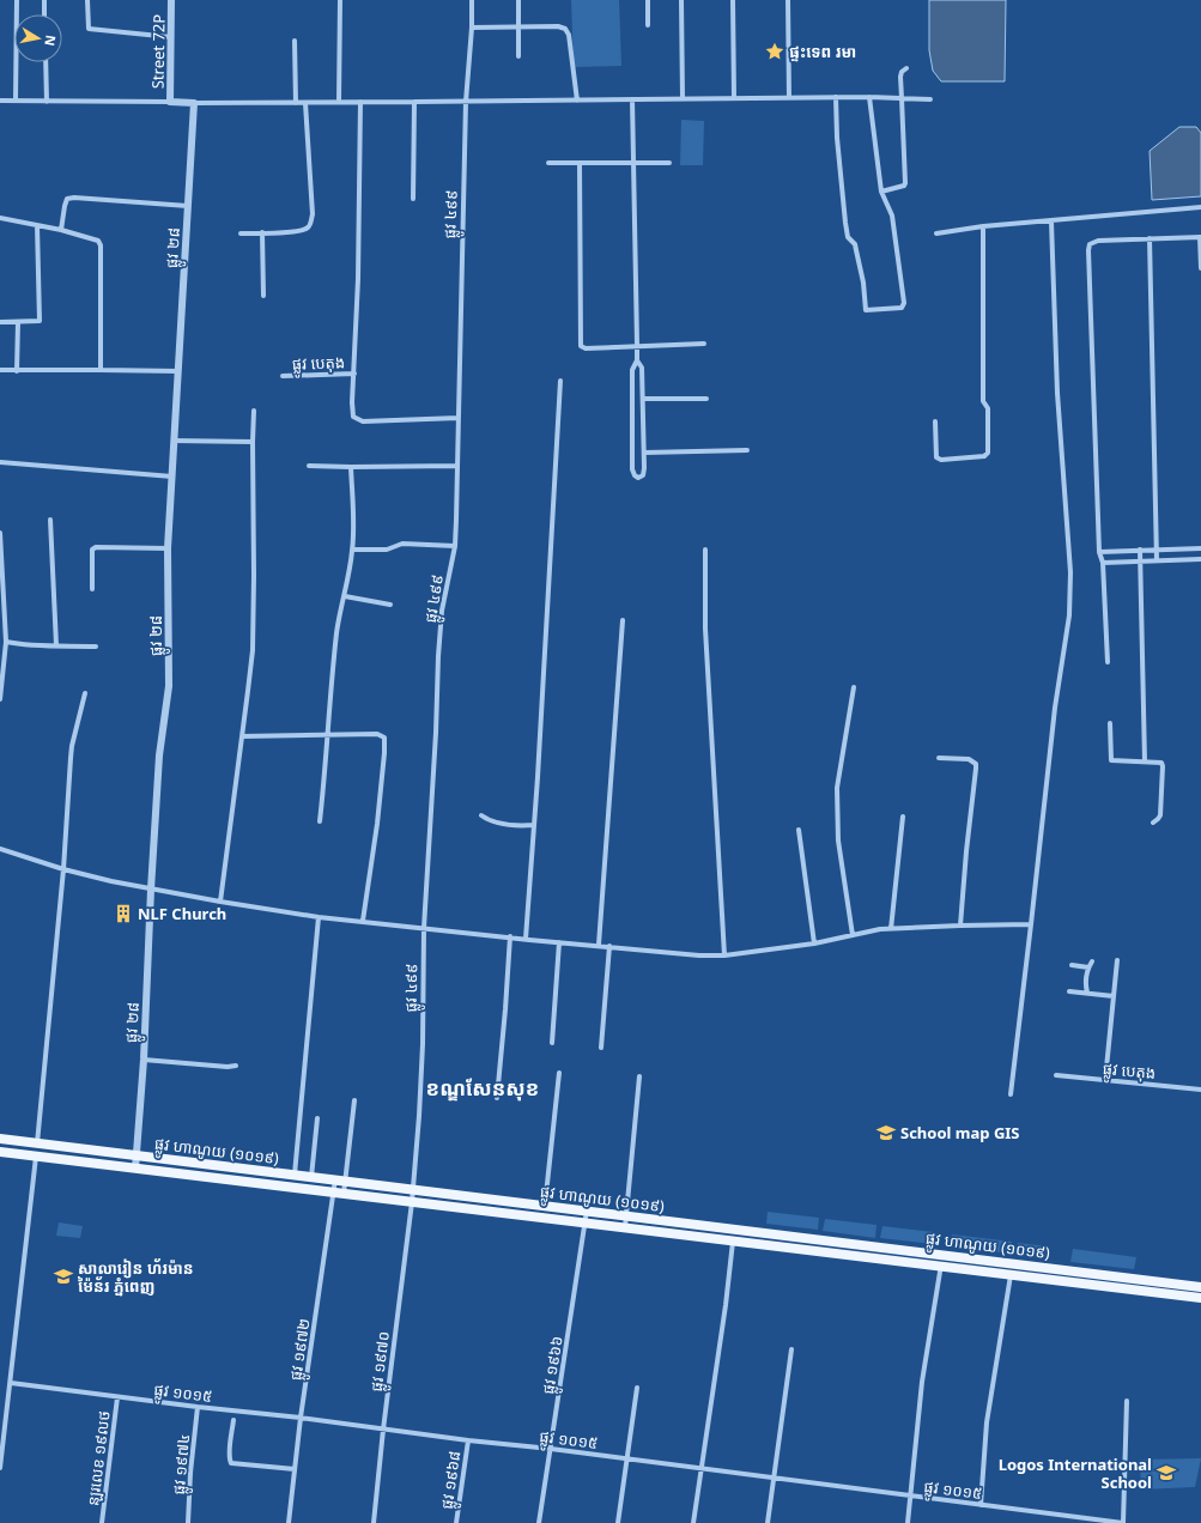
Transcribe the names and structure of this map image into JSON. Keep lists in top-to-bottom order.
{
  "streets": {
    "main road": ["ផ្លូវ ហាណូយ (១០១៩)"],
    "street": [
      "Street 72P",
      "ផ្លូវ ៤៩៩",
      "ផ្លូវ ២៨",
      "ផ្លូវ បេតុង",
      "ផ្លូវ ១៩៧២",
      "ផ្លូវ ១៩៧០",
      "ផ្លូវ ១៩៦៦",
      "ផ្លូវ ១០១៥",
      "ន្ឡរលេខ ១៩លថ",
      "ផ្លូវ ១៩៧៤",
      "ផ្លូវ ១៩៦៨"
    ]
  },
  "crossings": [
    ["ផ្លូវ ៤៩៩", "ផ្លូវ ហាណូយ (១០១៩)"],
    ["ផ្លូវ ៤៩៩", "ផ្លូវ ១៩៧០"],
    ["ផ្លូវ ២៨", "ផ្លូវ ហាណូយ (១០១៩)"],
    ["ផ្លូវ ហាណូយ (១០១៩)", "ផ្លូវ ១៩៧២"],
    ["ផ្លូវ ហាណូយ (១០១៩)", "ផ្លូវ ១៩៧០"],
    ["ផ្លូវ ហាណូយ (១០១៩)", "ផ្លូវ ១៩៦៦"],
    ["ផ្លូវ ១៩៧២", "ផ្លូវ ១០១៥"],
    ["ផ្លូវ ១៩៧០", "ផ្លូវ ១០១៥"],
    ["ផ្លូវ ១៩៦៦", "ផ្លូវ ១០១៥"],
    ["ផ្លូវ ១០១៥", "ន្ឡរលេខ ១៩លថ"],
    ["ផ្លូវ ១០១៥", "ផ្លូវ ១៩៧៤"],
    ["ផ្លូវ ១០១៥", "ផ្លូវ ១៩៦៨"]
  ],
  "districts": ["ខណ្ឌសែនសុខ"],
  "places": {
    "place": ["ផ្ទះទេព រមា"],
    "building": ["NLF Church"],
    "school or university": ["School map GIS", "សាលារៀន ហ័រម៉ាន ម៉ៃន័រ ភ្នំពេញ", "Logos International School"]
  },
  "north": "right"
}
